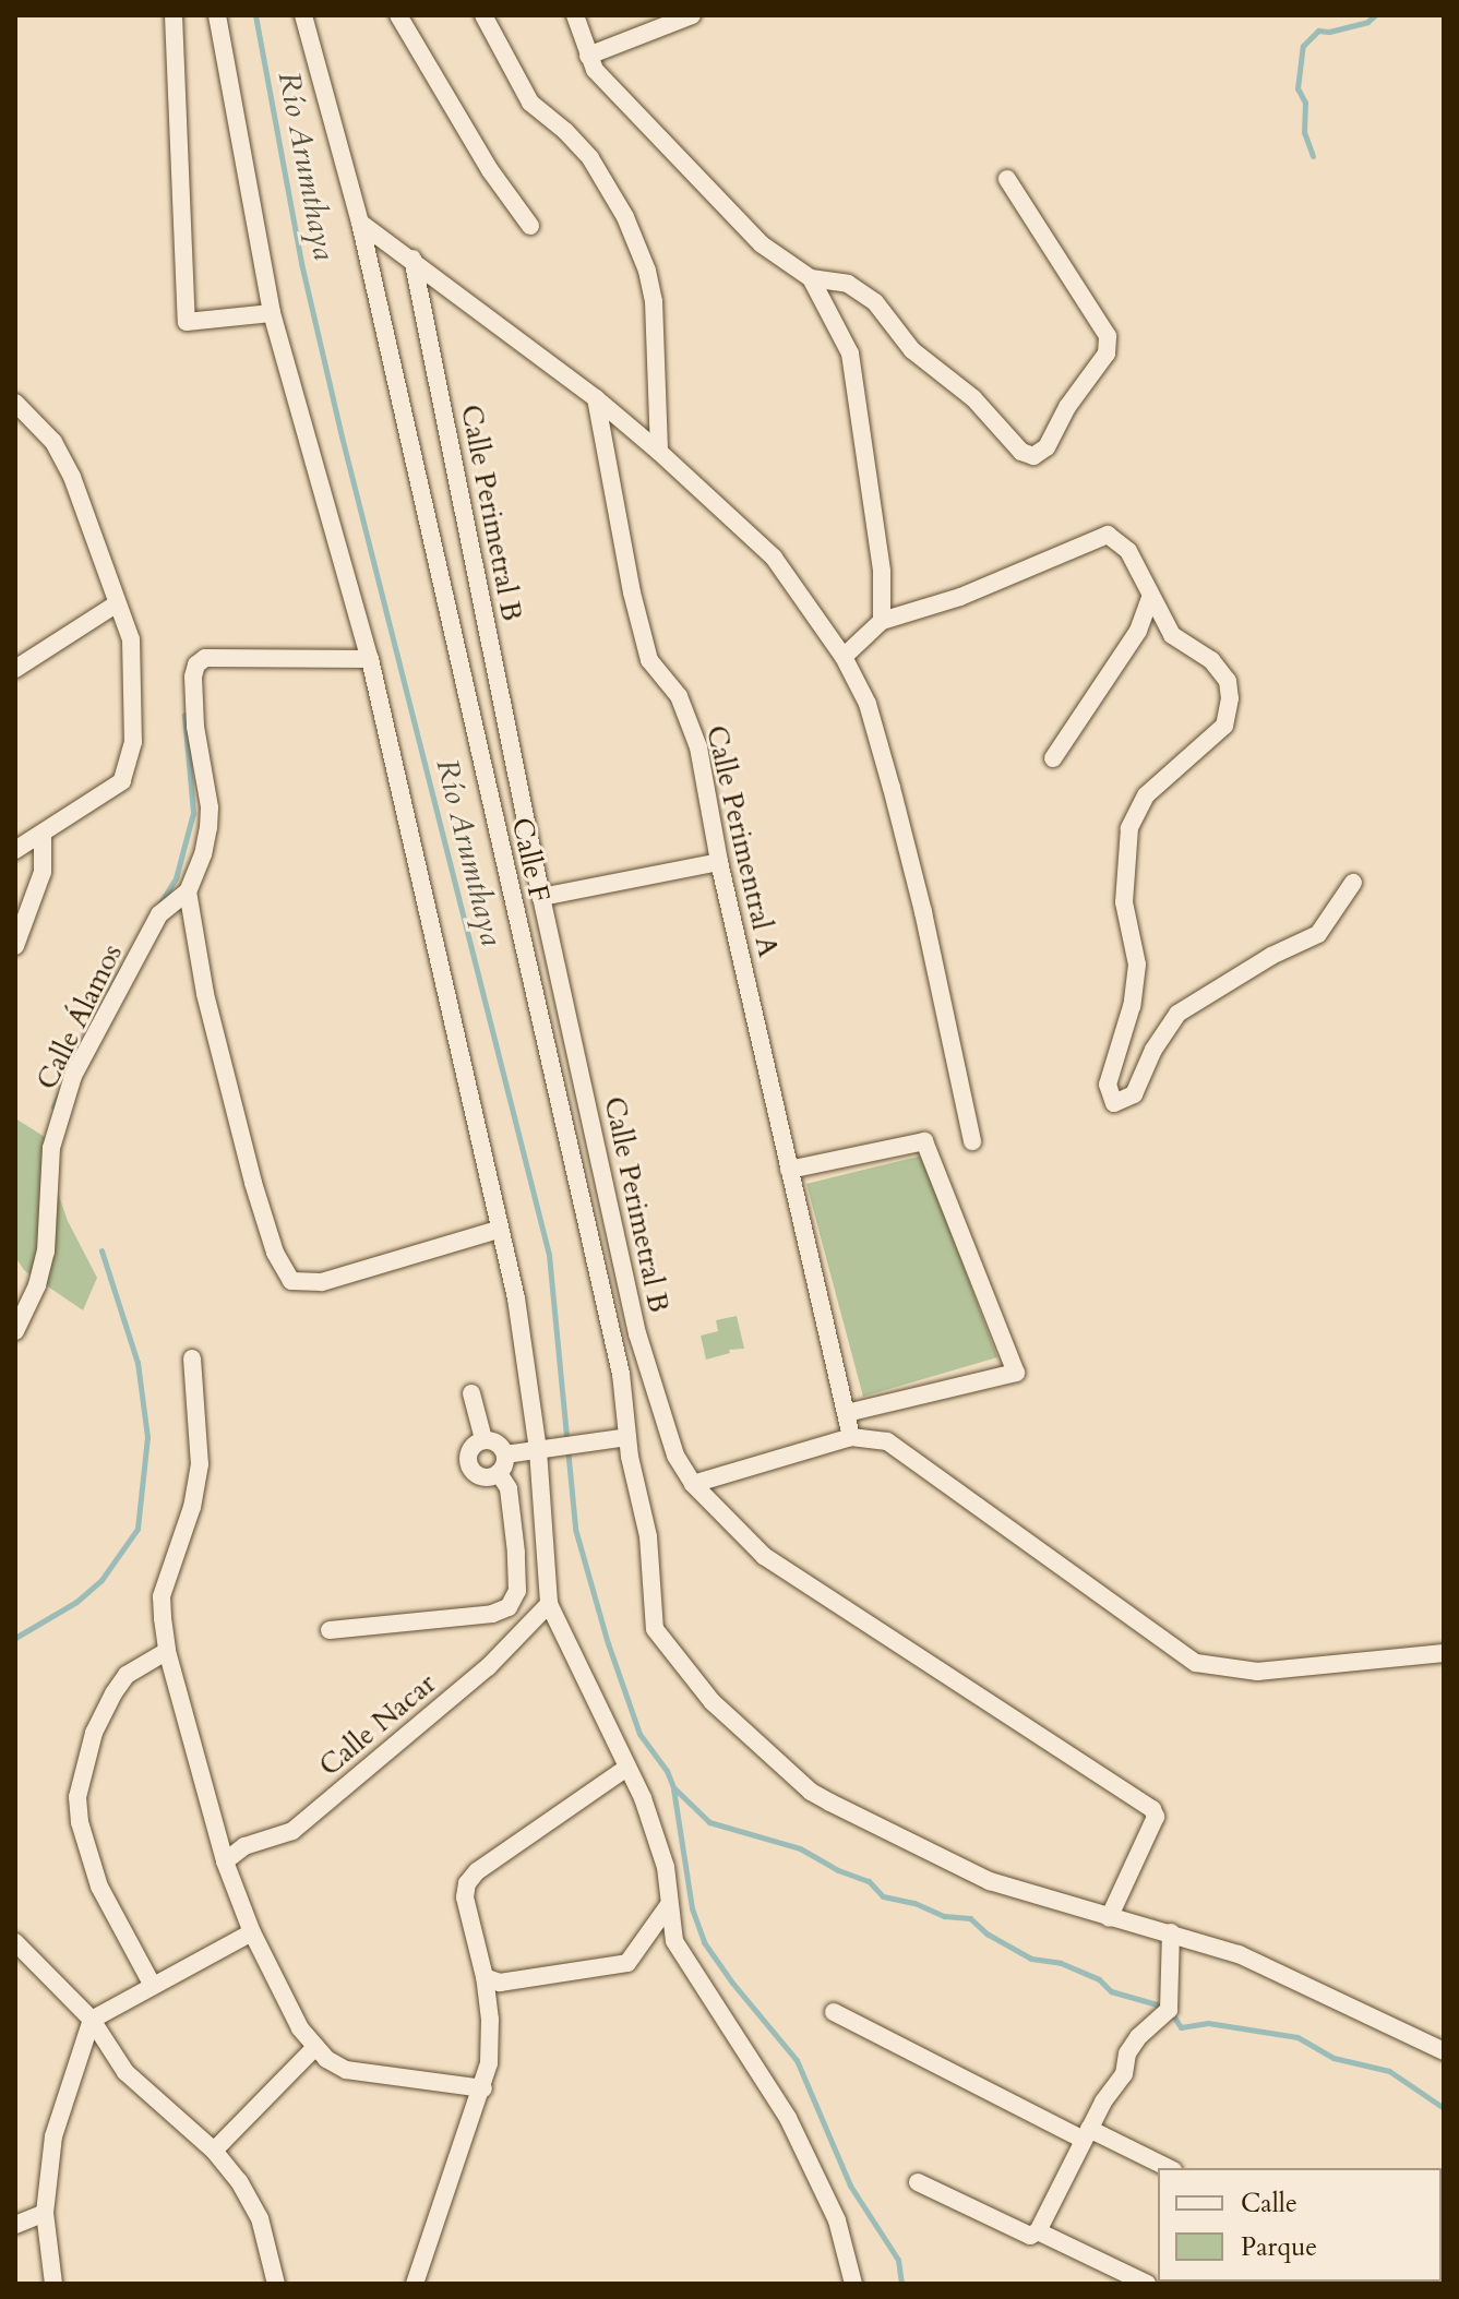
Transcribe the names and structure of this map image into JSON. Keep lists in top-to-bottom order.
{
  "streets": {
    "street": [
      "Calle Perimetral B",
      "Calle Perimentral A",
      "Calle F",
      "Calle Álamos",
      "Calle Nacar"
    ]
  },
  "crossings": [
    ["Calle Perimetral B", "Calle F"]
  ],
  "water": ["Río Arumthaya"],
  "legend": ["Calle", "Parque"]
}
